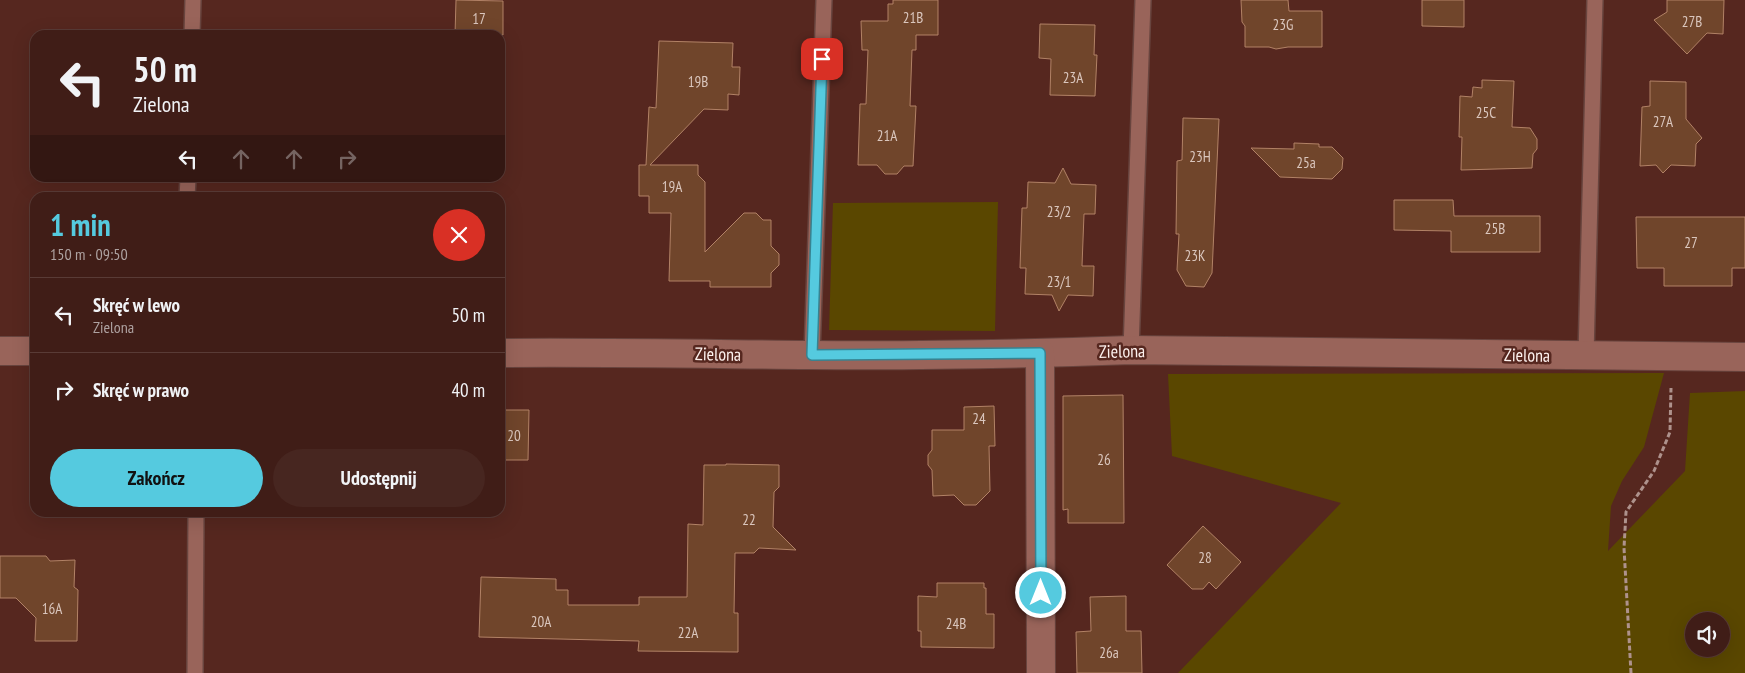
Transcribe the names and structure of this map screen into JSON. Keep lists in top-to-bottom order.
{
  "streets": {
    "street": ["Zielona"]
  },
  "house_numbers": [
    "21B",
    "17",
    "27B",
    "23G",
    "23A",
    "19B",
    "25C",
    "27A",
    "21A",
    "23H",
    "25a",
    "19A",
    "23/2",
    "25B",
    "27",
    "23K",
    "23/1",
    "24",
    "20",
    "26",
    "22",
    "28",
    "16A",
    "20A",
    "24B",
    "22A",
    "26a"
  ],
  "page": {
    "turn": ["50 m", "Zielona"],
    "heading": ["1 min", "150 m · 09:50"],
    "list": [
      {
        "name": "Skręć w lewo",
        "note": "Zielona",
        "value": "50 m"
      },
      {
        "name": "Skręć w prawo",
        "value": "40 m"
      }
    ],
    "buttons": ["Zakończ", "Udostępnij"]
  }
}
